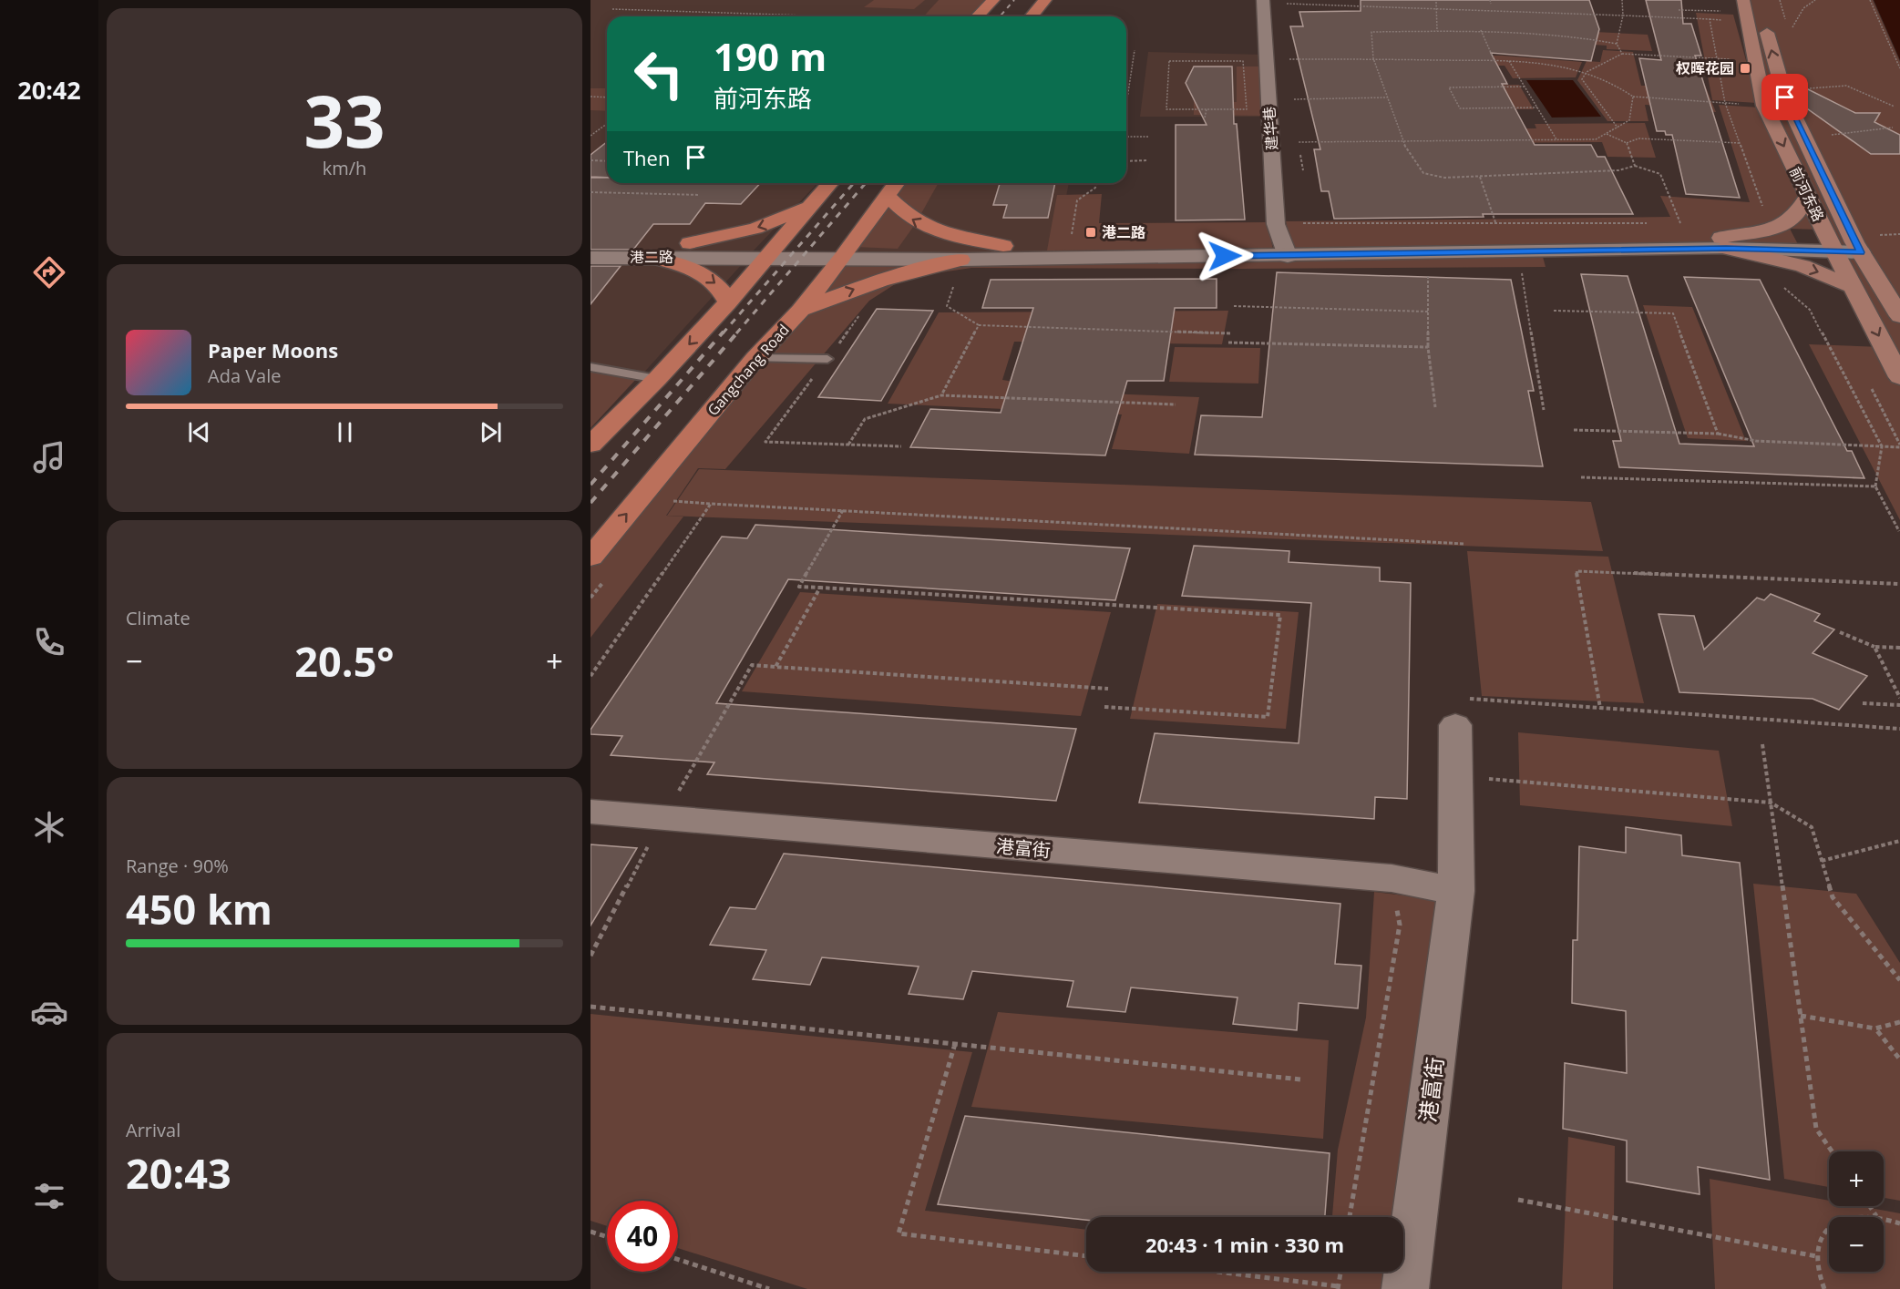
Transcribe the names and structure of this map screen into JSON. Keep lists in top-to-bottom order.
{
  "streets": {
    "main road": ["前河东路", "Gangchang Road"],
    "street": ["建华巷", "港二路", "港富街"]
  },
  "crossings": [
    ["建华巷", "港二路"],
    ["前河东路", "港二路"],
    ["港二路", "Gangchang Road"]
  ],
  "places": {
    "transit": ["权晖花园", "港二路"]
  },
  "page": {
    "tabs": "20:42",
    "tile": [
      ["33", "km/h"],
      "Climate",
      ["Range · 90%", "450 km"],
      ["Arrival", "20:43"]
    ],
    "turn": ["190 m", "前河东路"],
    "then": "Then",
    "song": ["Paper Moons", "Ada Vale"],
    "heat": ["−", "20.5°", "+"],
    "map_buttons": ["+", "−"],
    "limit": "40",
    "trip": "20:43 · 1 min · 330 m"
  }
}
